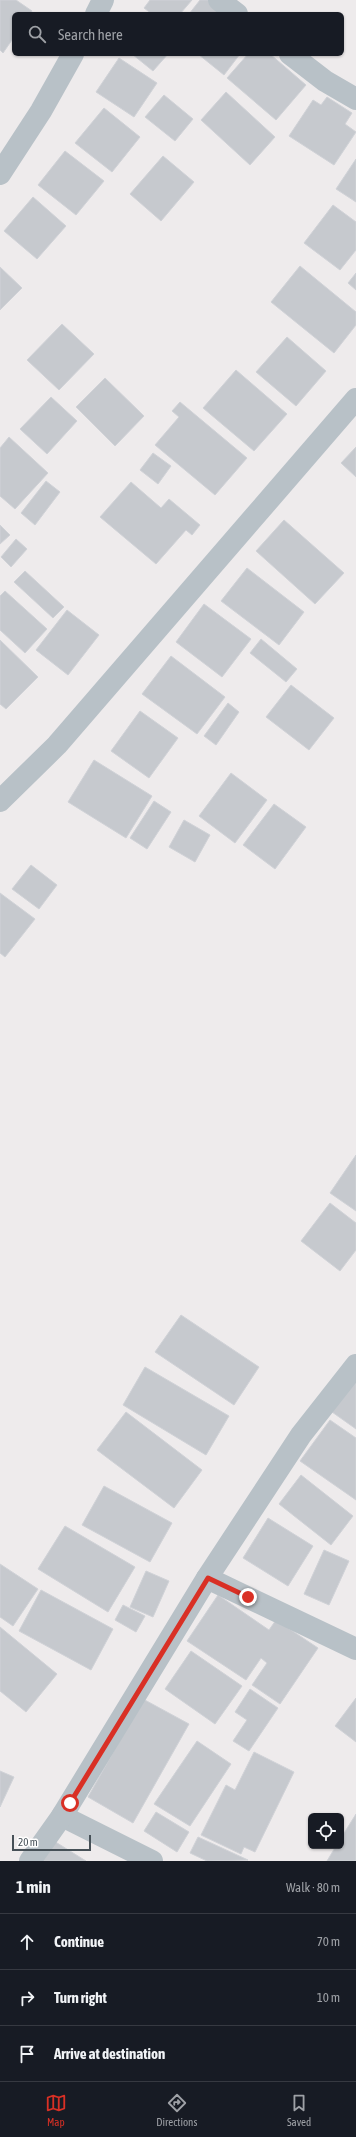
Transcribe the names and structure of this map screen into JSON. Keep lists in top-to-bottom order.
{
  "scale_bar": "20 m",
  "page": {
    "search": "Search here",
    "scale": "20 m",
    "heading": ["1 min", "Walk · 80 m"],
    "list": [
      ["Continue", "70 m"],
      ["Turn right", "10 m"],
      "Arrive at destination"
    ],
    "nav": ["Map", "Directions", "Saved"]
  }
}
